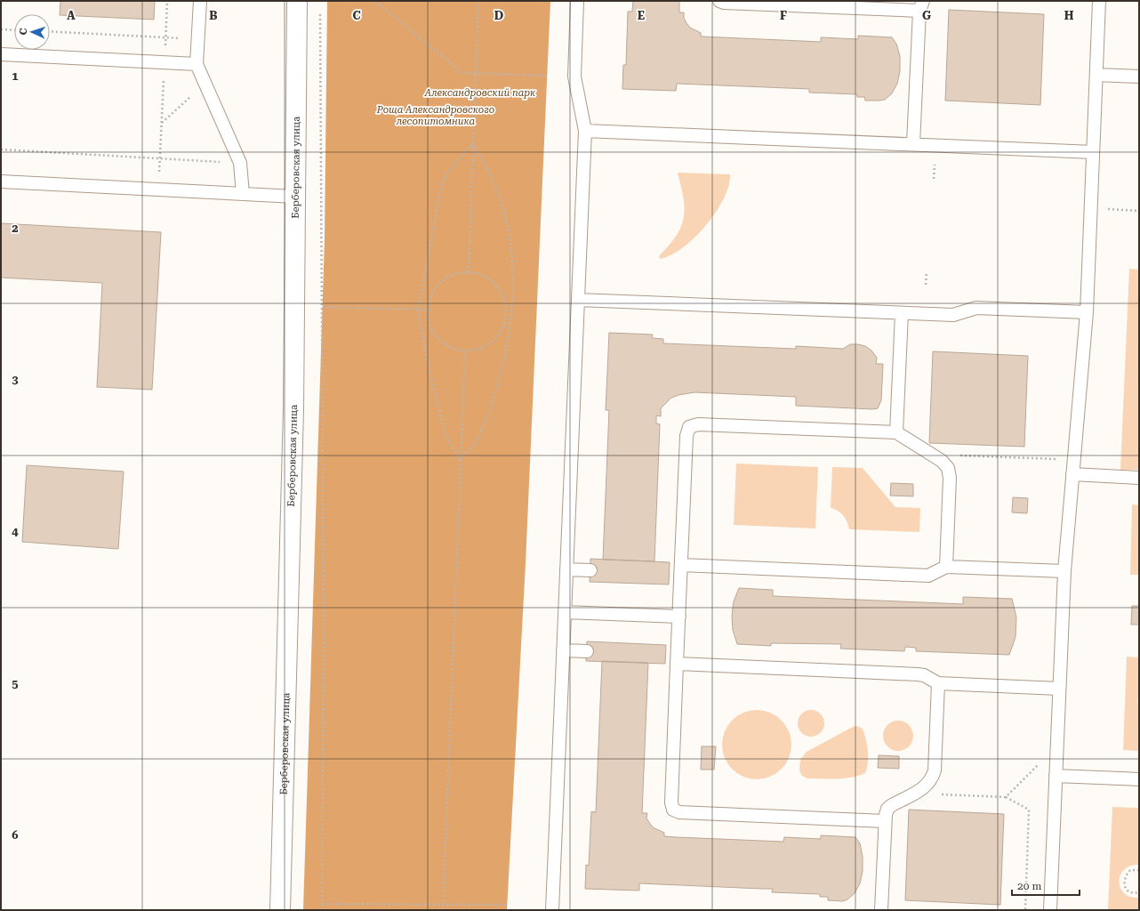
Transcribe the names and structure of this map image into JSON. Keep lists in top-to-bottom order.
{
  "streets": {
    "street": ["Берберовская улица"]
  },
  "parks": ["Александровский парк", "Роща Александровского лесопитомника"],
  "scale_bar": "20 m",
  "north": "left",
  "grid": {
    "columns": [
      "A",
      "B",
      "C",
      "D",
      "E",
      "F",
      "G",
      "H"
    ],
    "rows": [
      "1",
      "2",
      "3",
      "4",
      "5",
      "6"
    ]
  }
}
